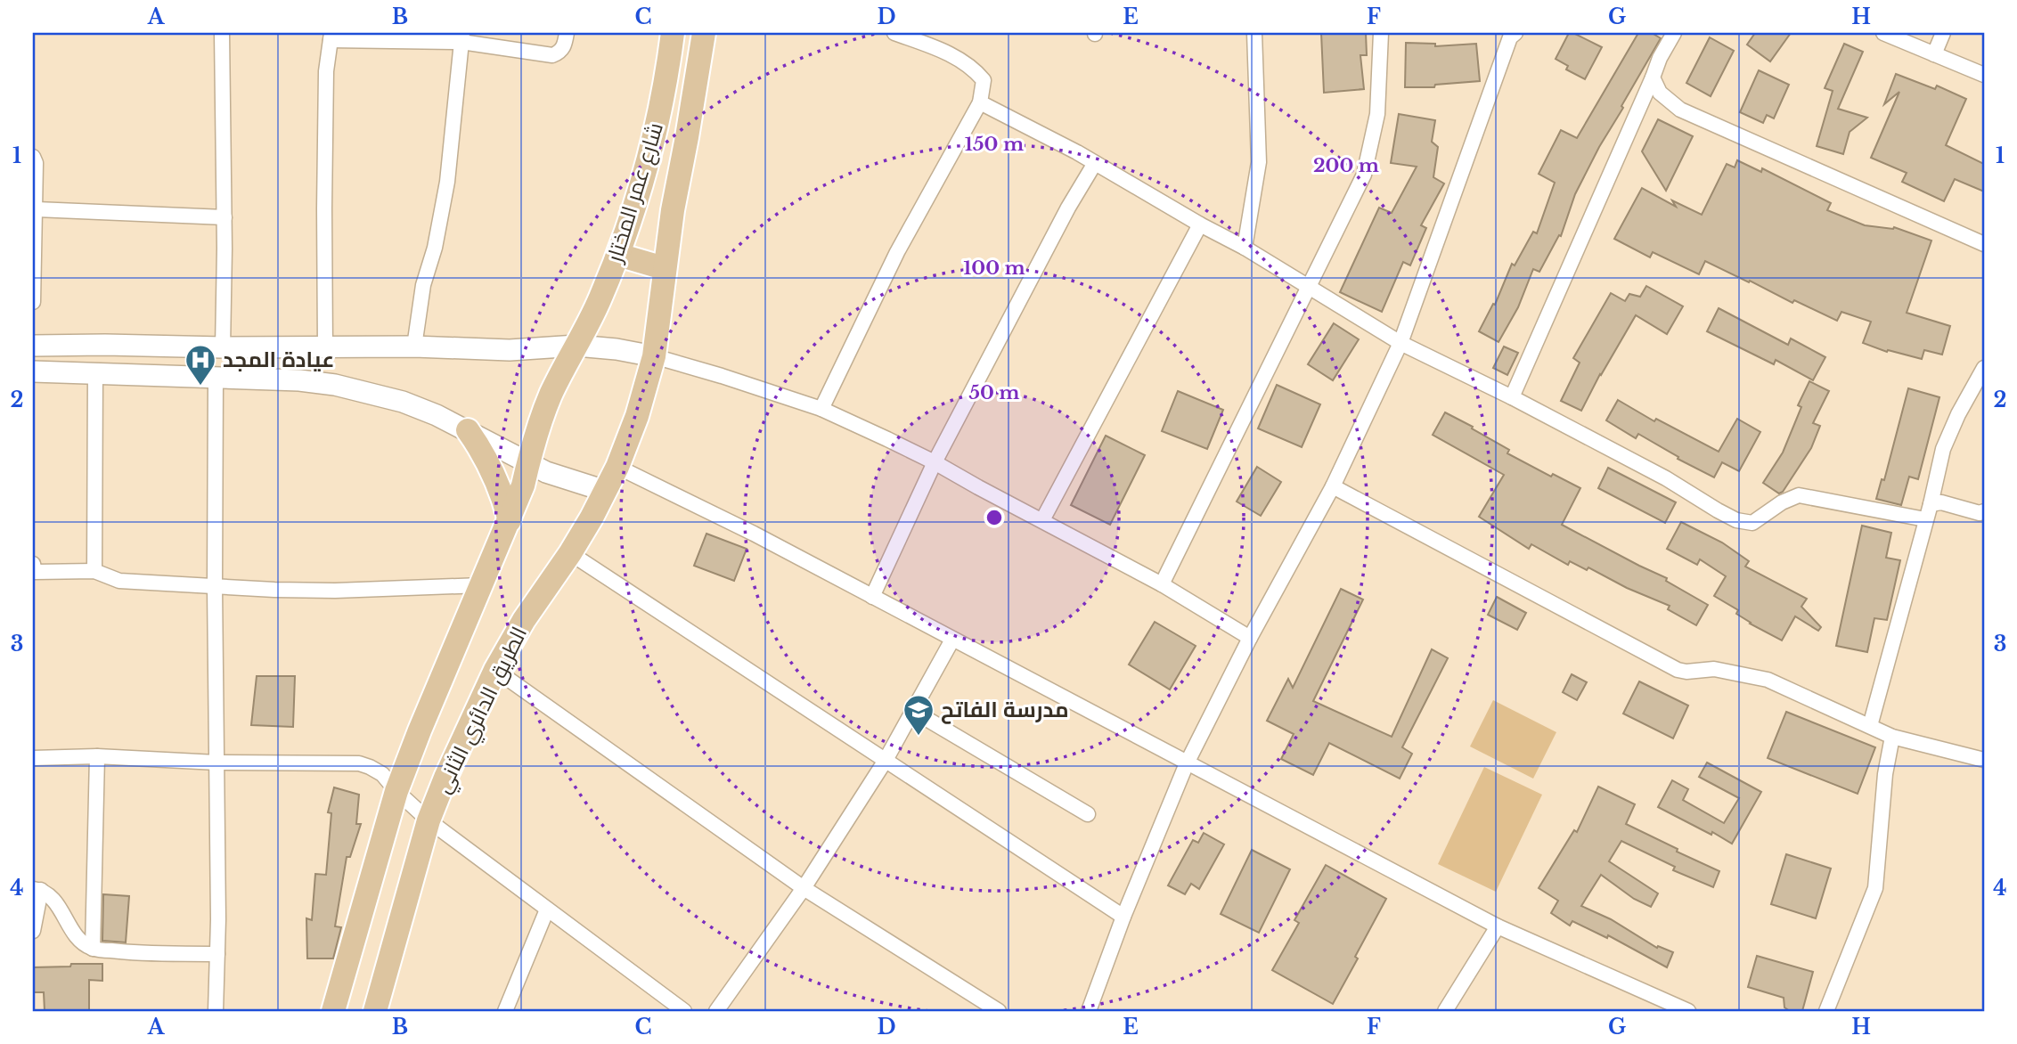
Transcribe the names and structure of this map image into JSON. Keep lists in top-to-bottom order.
{
  "streets": {
    "main road": ["شارع عمر المختار", "الطريق الدائري الثاني"]
  },
  "crossings": [
    ["شارع عمر المختار", "الطريق الدائري الثاني"]
  ],
  "places": {
    "hospital": ["عيادة المجد"],
    "school or university": ["مدرسة الفاتح"]
  },
  "grid": {
    "columns": [
      "A",
      "B",
      "C",
      "D",
      "E",
      "F",
      "G",
      "H"
    ],
    "rows": [
      "1",
      "2",
      "3",
      "4"
    ]
  },
  "rings": [
    "150 m",
    "200 m",
    "100 m",
    "50 m"
  ]
}
